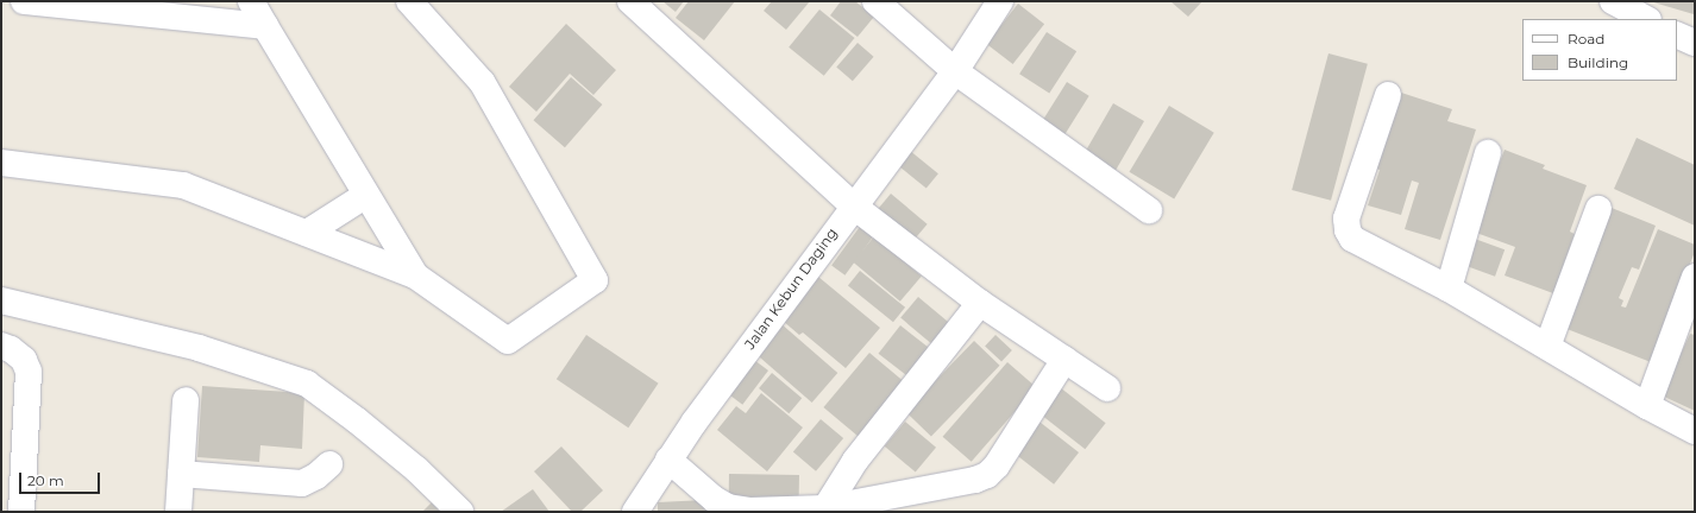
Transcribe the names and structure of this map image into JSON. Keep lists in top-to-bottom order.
{
  "streets": {
    "street": ["Jalan Kebun Daging"]
  },
  "legend": ["Road", "Building"],
  "scale_bar": "20 m"
}
